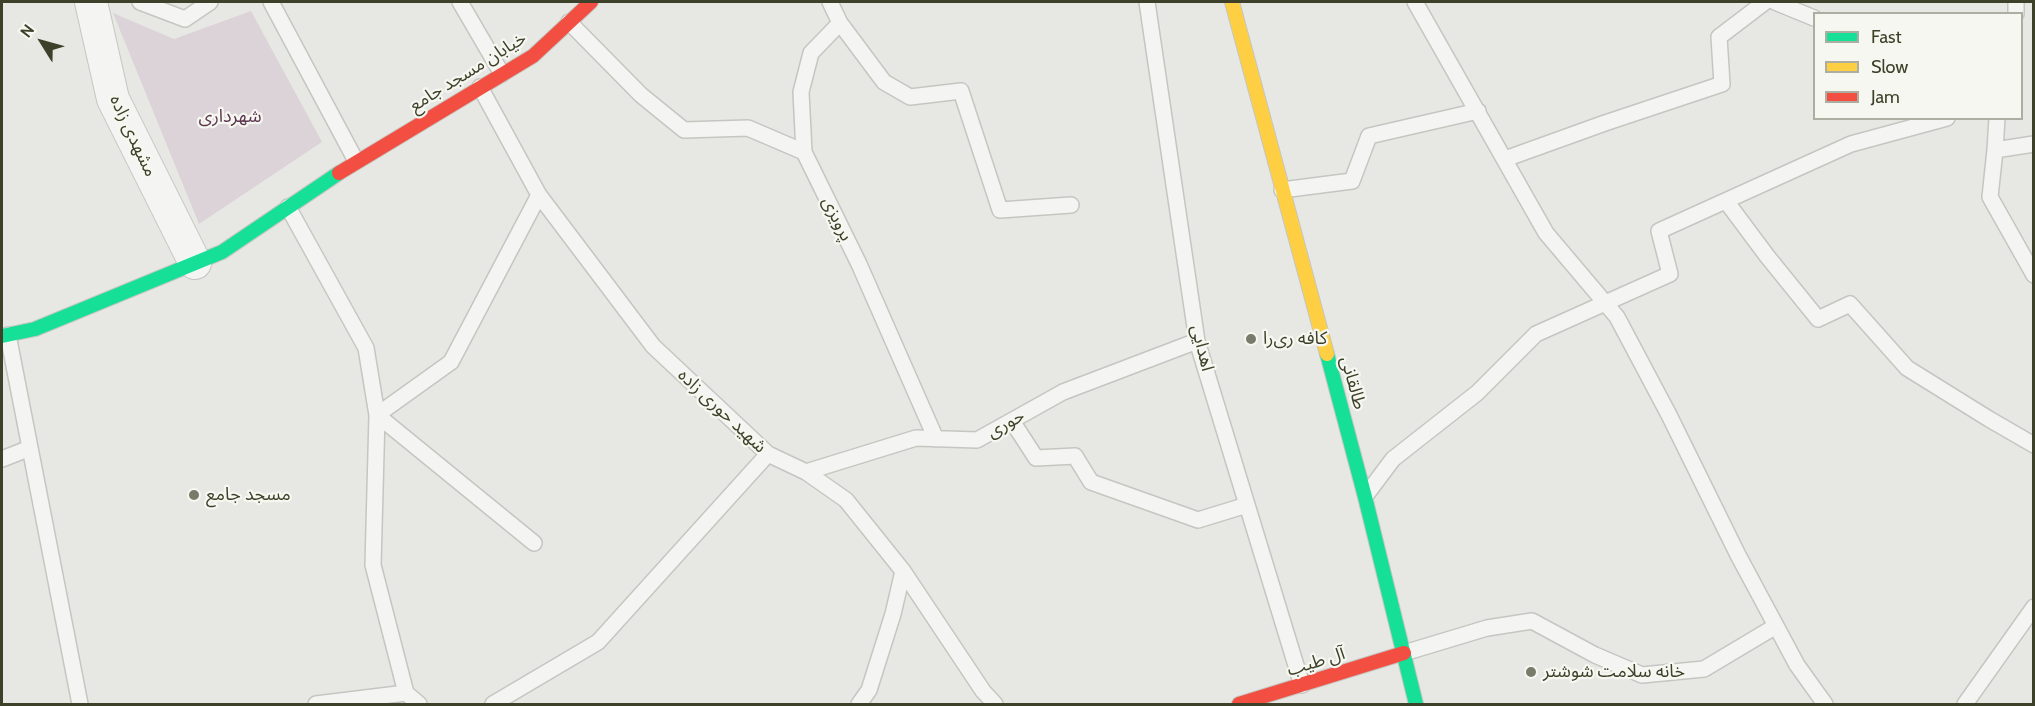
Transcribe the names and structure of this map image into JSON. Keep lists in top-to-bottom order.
{
  "streets": {
    "street": [
      "خیابان مسجد جامع",
      "مشهدی زاده",
      "طالقانی",
      "آل طیب"
    ],
    "lane": [
      "پرویزی",
      "اهدایی",
      "شهید حوری زاده",
      "حوری"
    ]
  },
  "crossings": [
    ["خیابان مسجد جامع", "شهید حوری زاده"],
    ["پرویزی", "حوری"],
    ["اهدایی", "حوری"],
    ["اهدایی", "آل طیب"],
    ["طالقانی", "آل طیب"],
    ["شهید حوری زاده", "حوری"]
  ],
  "parks": ["شهرداری"],
  "places": ["کافه‌ ری‌را", "مسجد جامع", "خانه سلامت شوشتر"],
  "legend": ["Fast", "Slow", "Jam"],
  "north": "top left"
}
